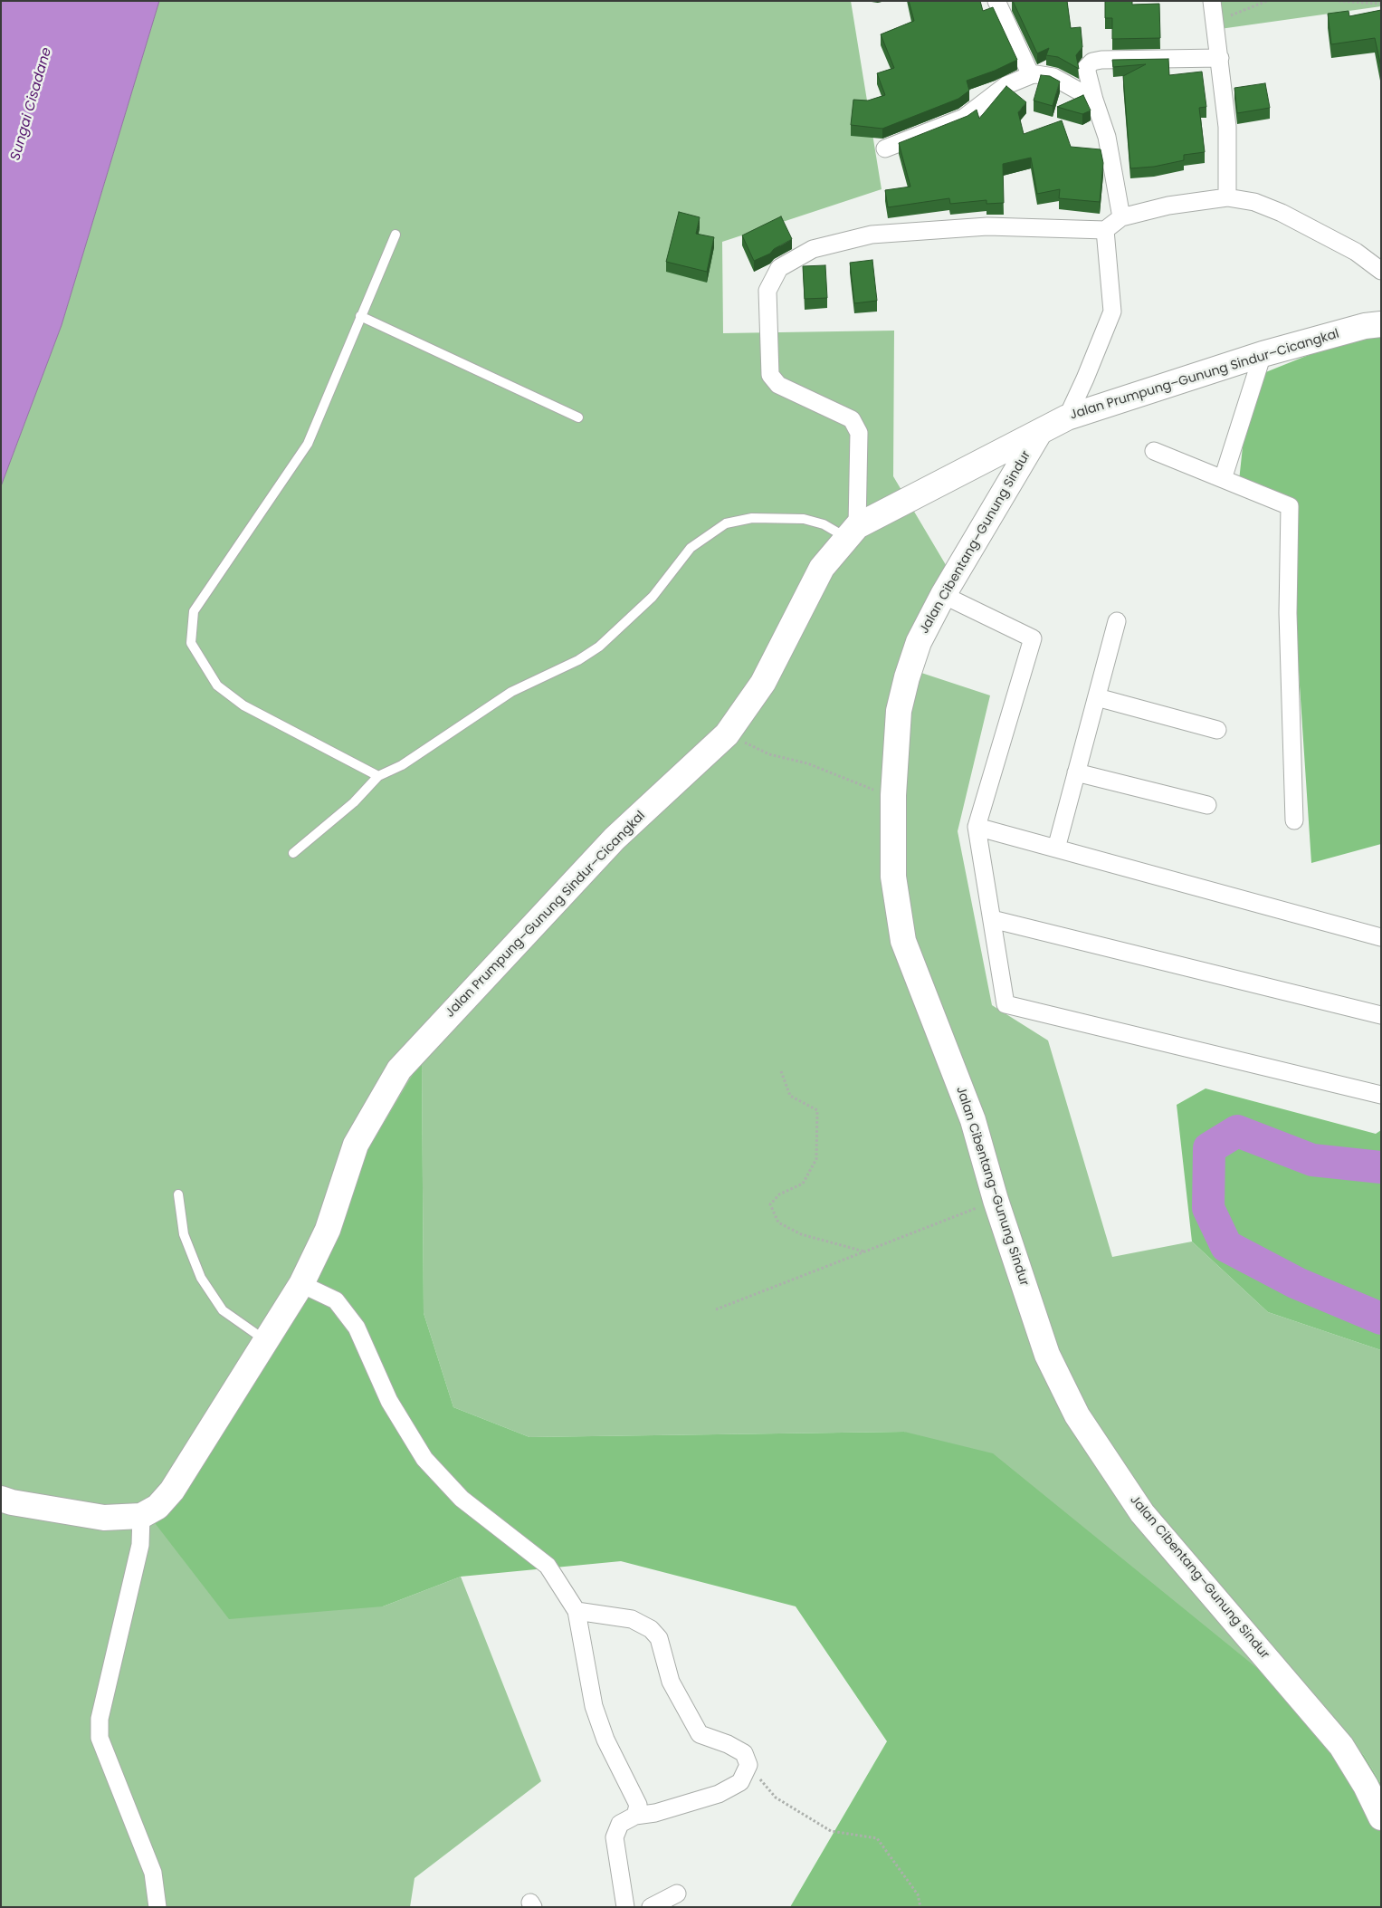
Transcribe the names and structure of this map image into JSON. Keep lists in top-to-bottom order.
{
  "streets": {
    "main road": ["Jalan Prumpung–Gunung Sindur–Cicangkal", "Jalan Cibentang–Gunung Sindur"]
  },
  "crossings": [
    ["Jalan Prumpung–Gunung Sindur–Cicangkal", "Jalan Cibentang–Gunung Sindur"]
  ],
  "water": ["Sungai Cisadane"]
}
